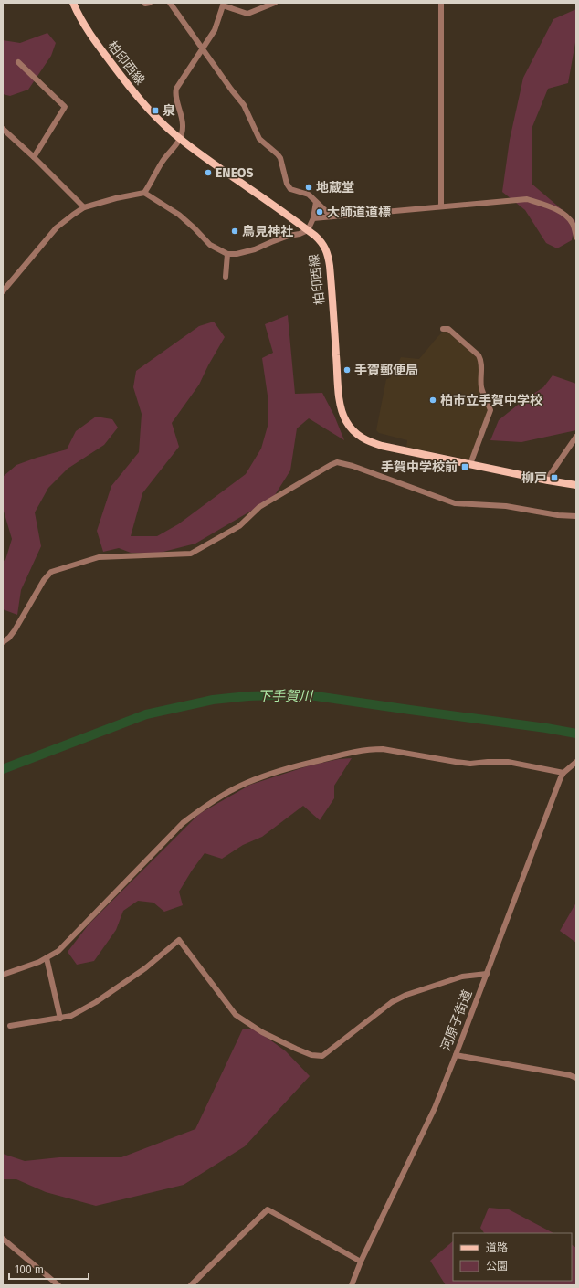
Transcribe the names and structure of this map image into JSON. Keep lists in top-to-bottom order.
{
  "streets": {
    "main road": ["柏印西線"],
    "street": ["河原子街道"]
  },
  "water": ["下手賀川"],
  "places": {
    "transit": ["泉", "手賀中学校前", "柳戸"],
    "other": [
      "ENEOS",
      "地蔵堂",
      "大師道道標",
      "鳥見神社",
      "手賀郵便局",
      "柏市立手賀中学校"
    ]
  },
  "legend": ["道路", "公園"],
  "scale_bar": "100 m"
}
